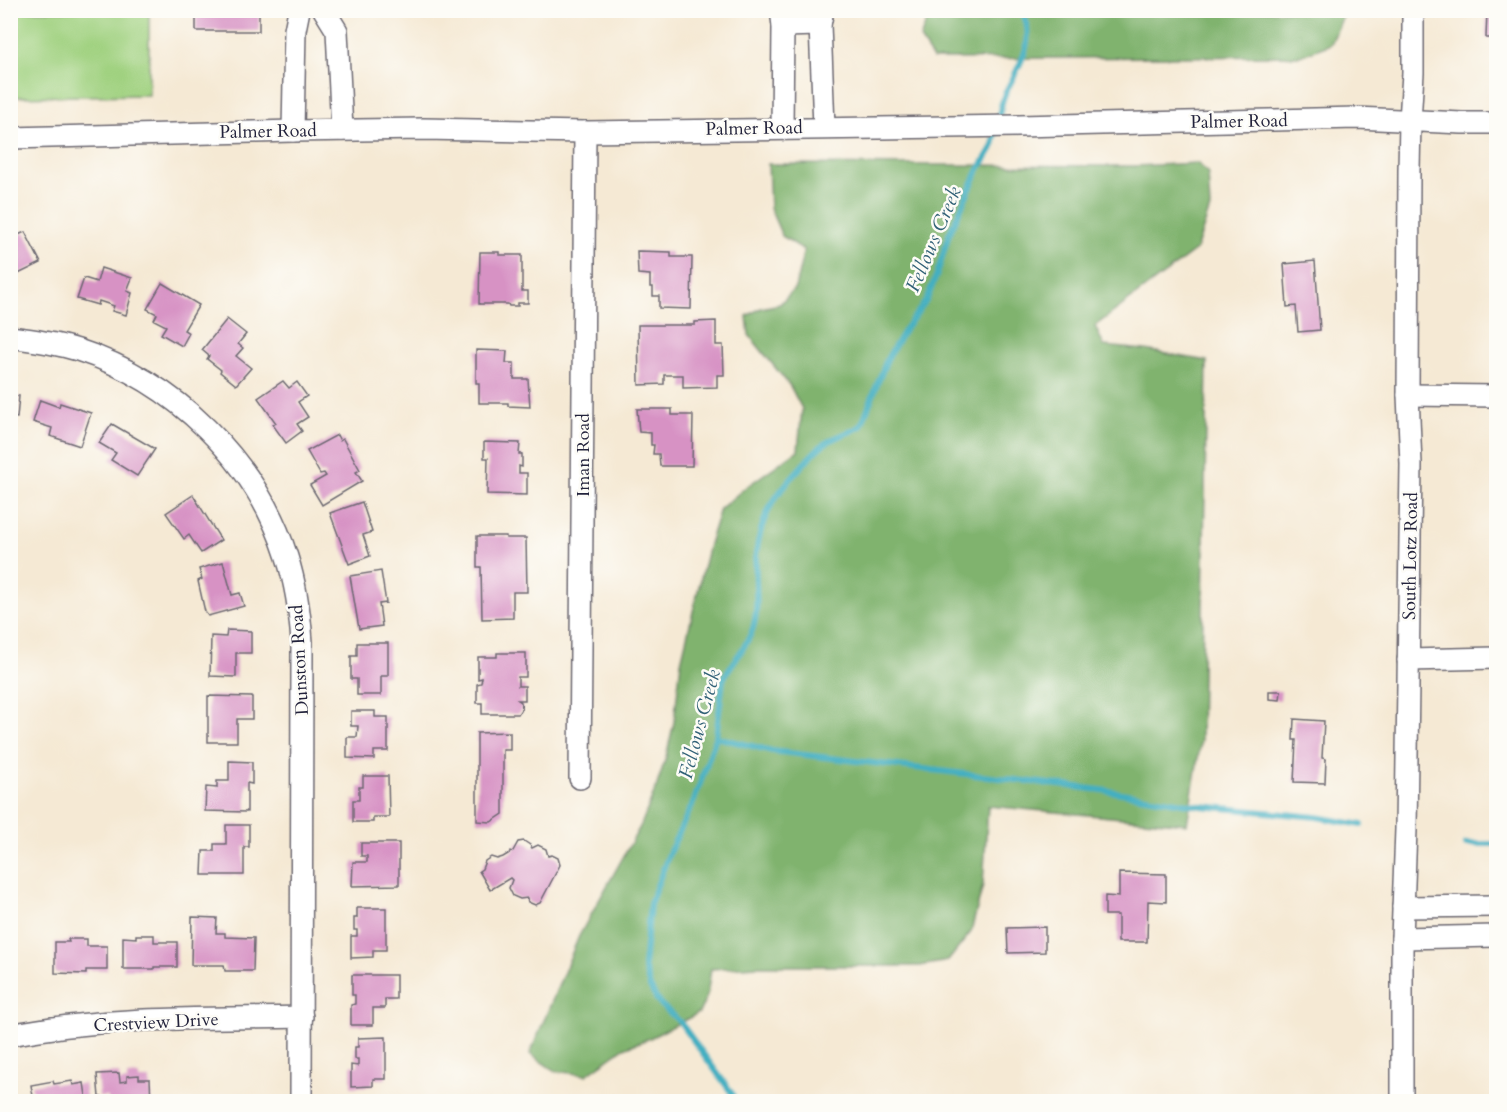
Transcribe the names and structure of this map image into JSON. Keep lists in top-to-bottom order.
{
  "streets": {
    "street": [
      "Palmer Road",
      "Iman Road",
      "South Lotz Road",
      "Dunston Road",
      "Crestview Drive"
    ]
  },
  "crossings": [
    ["Palmer Road", "Iman Road"],
    ["Palmer Road", "South Lotz Road"],
    ["Dunston Road", "Crestview Drive"]
  ],
  "water": ["Fellows Creek"]
}
